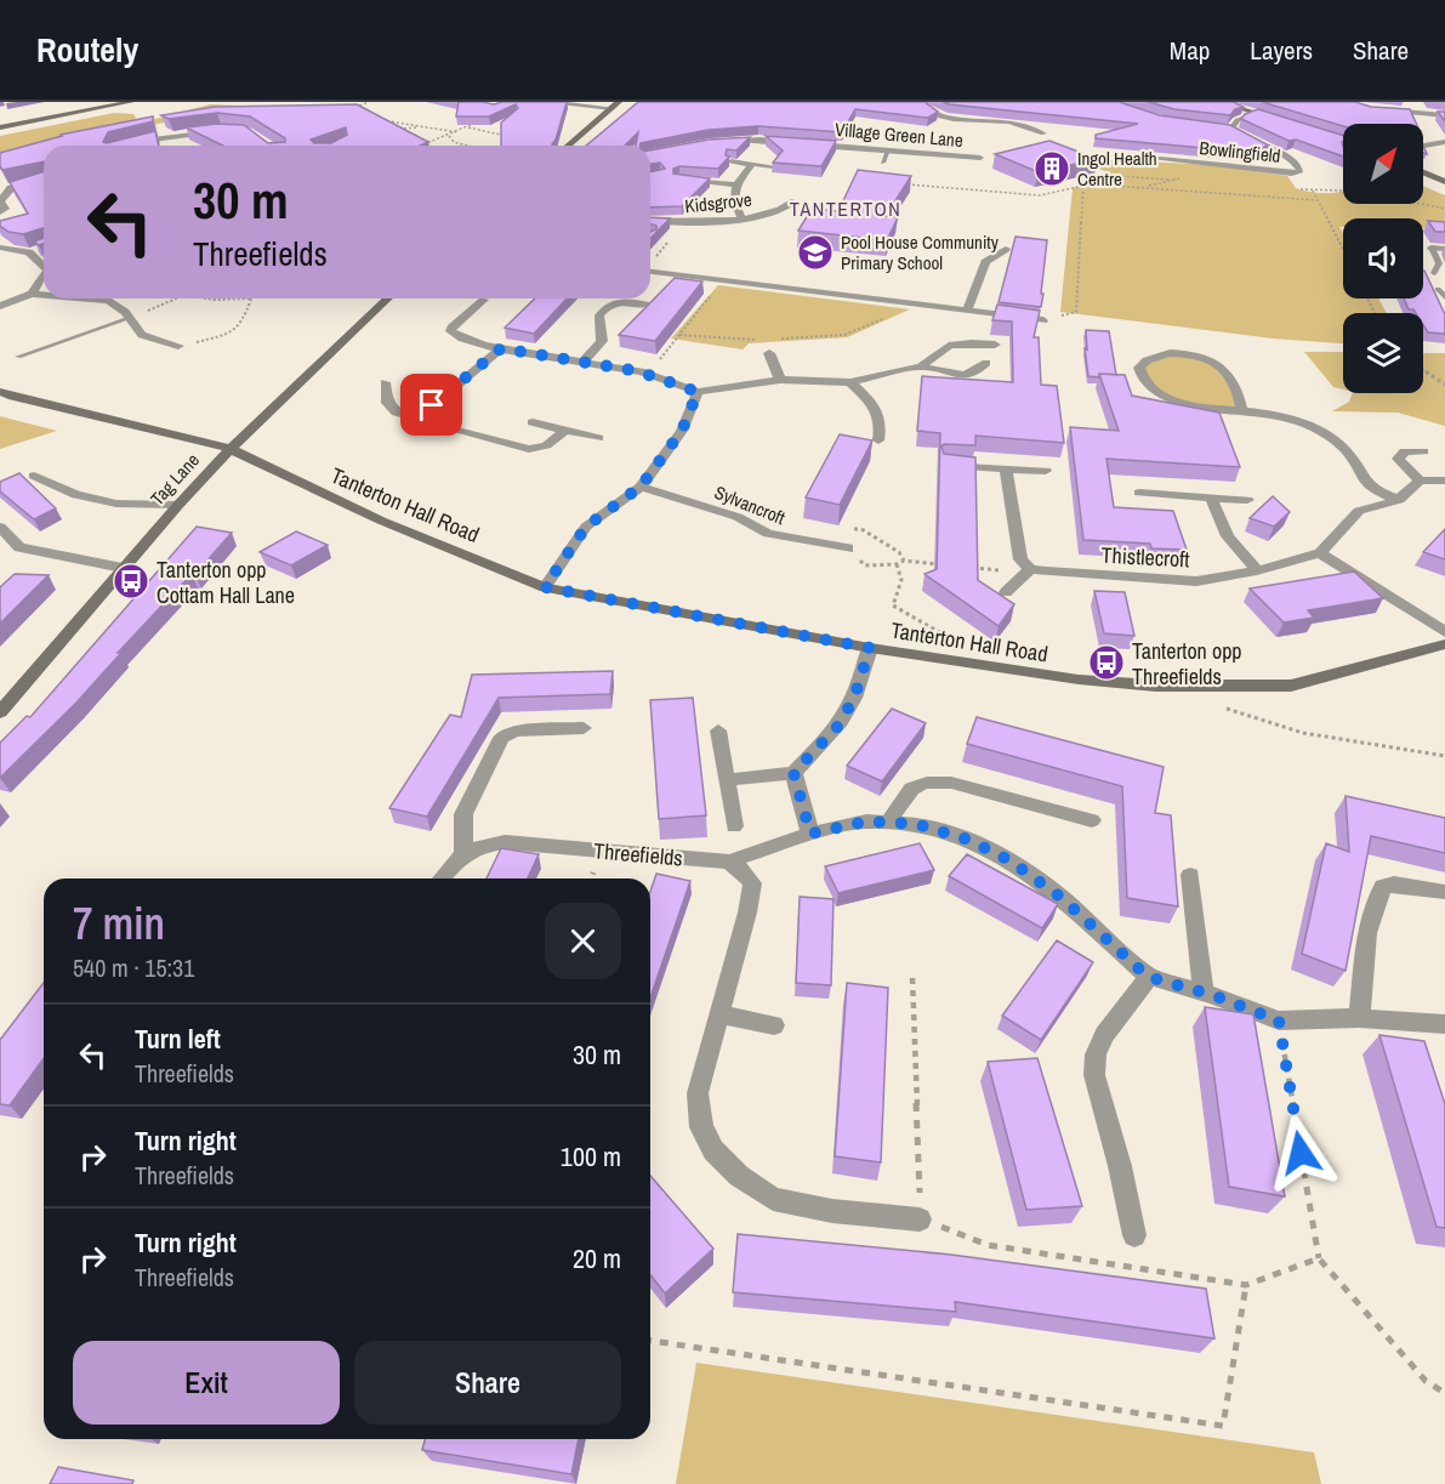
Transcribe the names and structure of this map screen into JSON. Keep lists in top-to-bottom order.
{
  "streets": {
    "street": [
      "Village Green Lane",
      "Bowlingfield",
      "Kidsgrove",
      "Tag Lane",
      "Tanterton Hall Road",
      "Sylvancroft",
      "Thistlecroft",
      "Threefields"
    ]
  },
  "crossings": [
    ["Tag Lane", "Tanterton Hall Road"]
  ],
  "districts": ["TANTERTON"],
  "places": {
    "building": ["Ingol Health Centre"],
    "school or university": ["Pool House Community Primary School"],
    "bus stop": ["Tanterton opp Cottam Hall Lane", "Tanterton opp Threefields"]
  },
  "north": "top right",
  "page": {
    "header": "Routely",
    "nav": ["Map", "Layers", "Share"],
    "turn": ["30 m", "Threefields"],
    "heading": ["7 min", "540 m · 15:31"],
    "list": [
      {
        "name": "Turn left",
        "note": "Threefields",
        "value": "30 m"
      },
      {
        "name": "Turn right",
        "note": "Threefields",
        "value": "100 m"
      },
      {
        "name": "Turn right",
        "note": "Threefields",
        "value": "20 m"
      }
    ],
    "buttons": ["Exit", "Share"]
  }
}
